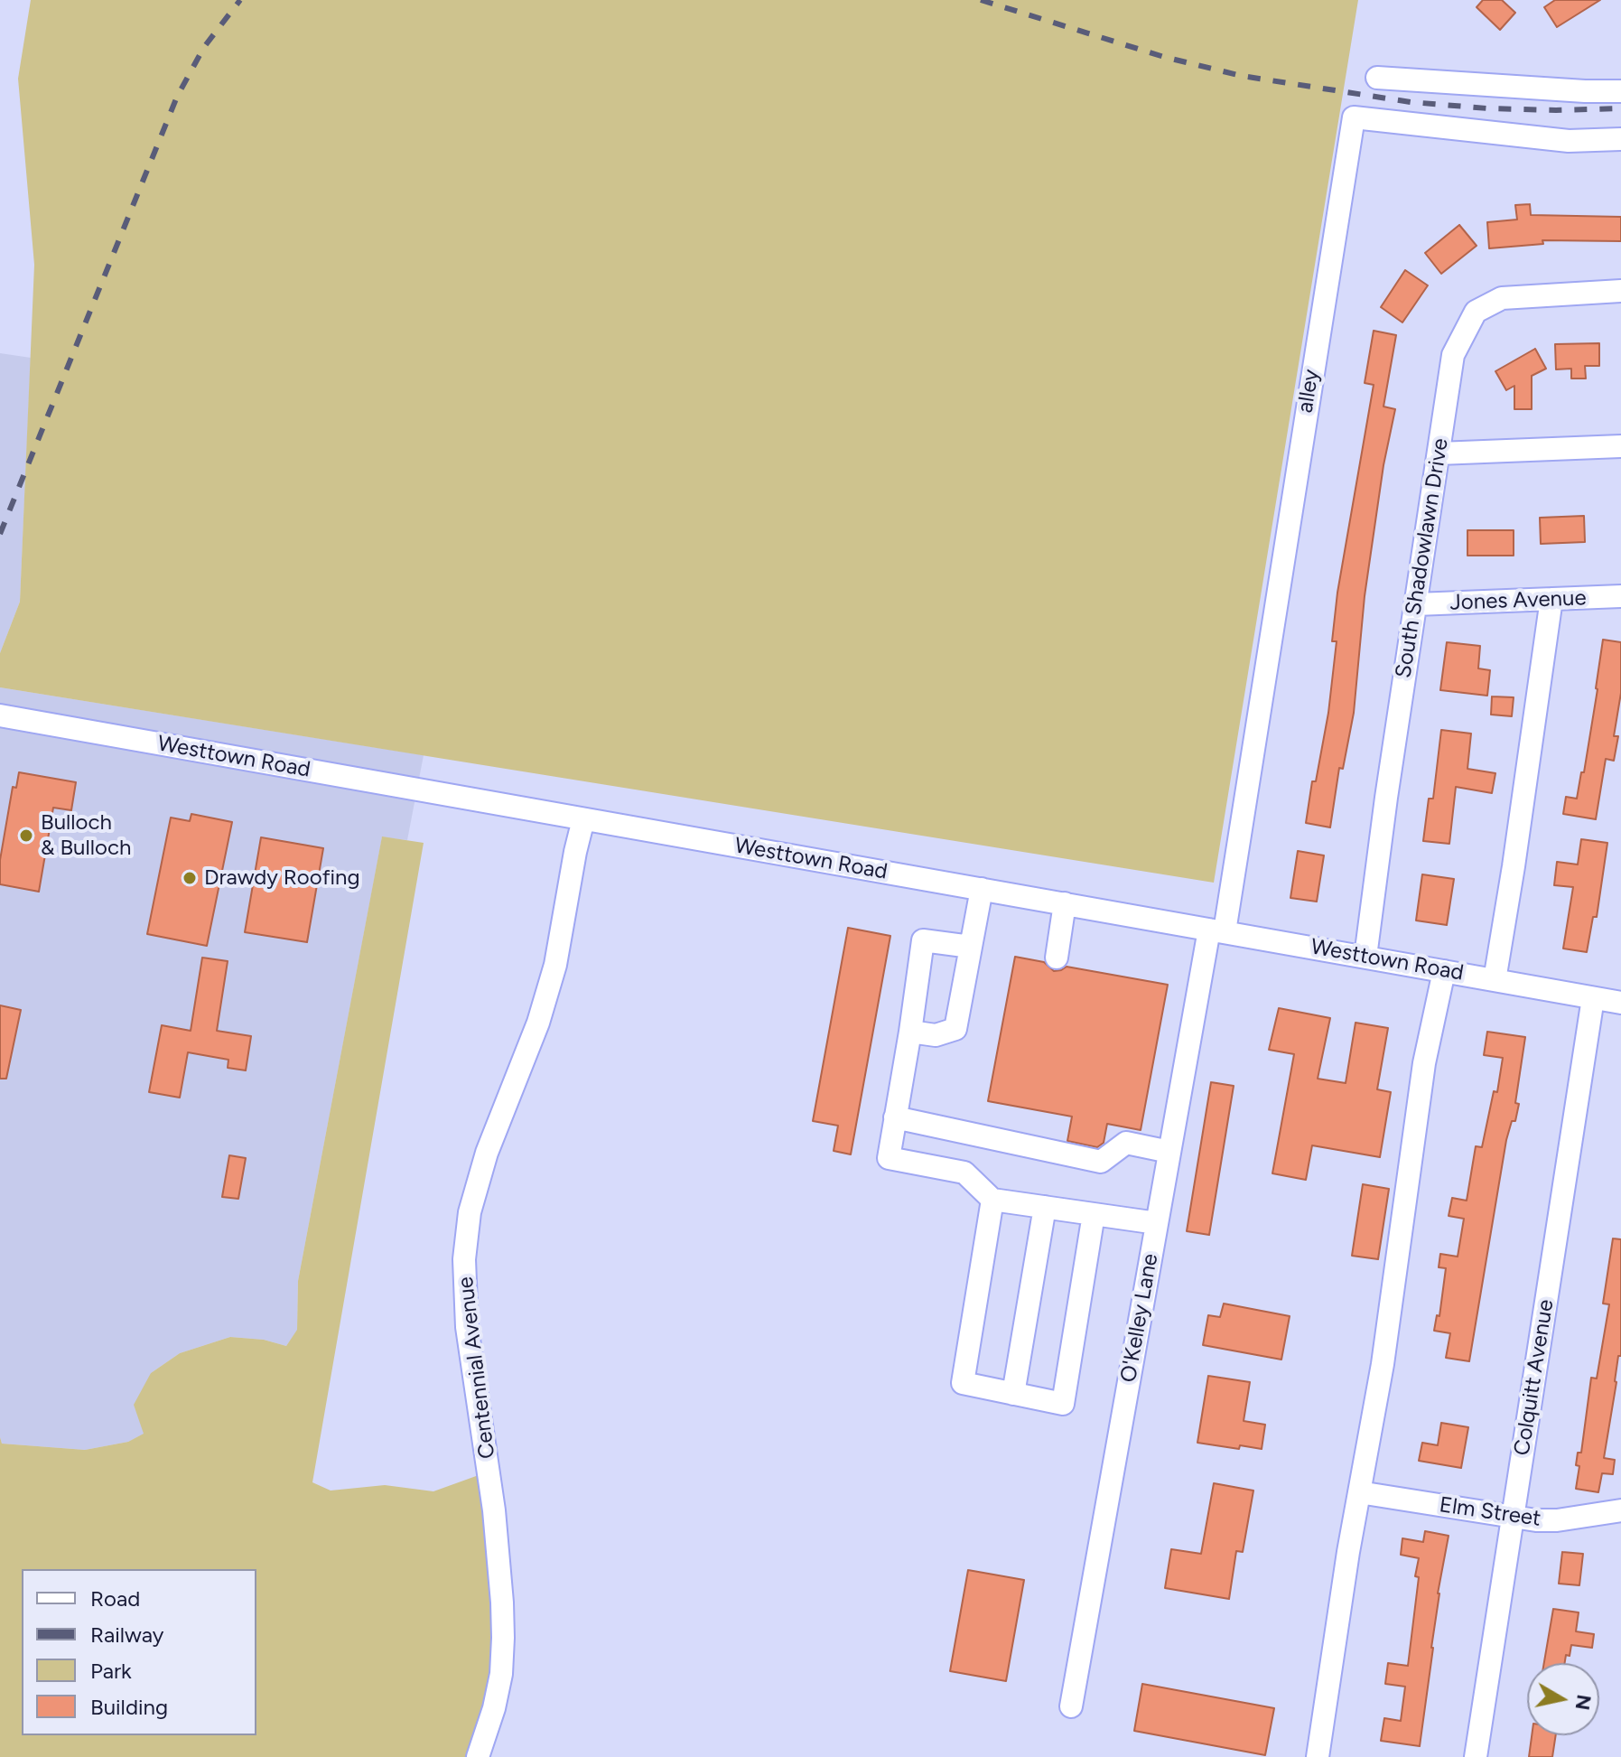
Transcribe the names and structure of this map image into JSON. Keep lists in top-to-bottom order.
{
  "streets": {
    "street": [
      "alley",
      "South Shadowlawn Drive",
      "Jones Avenue",
      "Westtown Road",
      "O'Kelley Lane",
      "Centennial Avenue",
      "Colquitt Avenue",
      "Elm Street"
    ]
  },
  "crossings": [
    ["alley", "Westtown Road"],
    ["alley", "O'Kelley Lane"],
    ["South Shadowlawn Drive", "Jones Avenue"],
    ["South Shadowlawn Drive", "Westtown Road"],
    ["Westtown Road", "O'Kelley Lane"],
    ["Westtown Road", "Centennial Avenue"],
    ["Westtown Road", "Colquitt Avenue"],
    ["Colquitt Avenue", "Elm Street"]
  ],
  "places": ["Bulloch & Bulloch", "Drawdy Roofing"],
  "legend": [
    "Road",
    "Railway",
    "Park",
    "Building"
  ],
  "north": "right"
}
